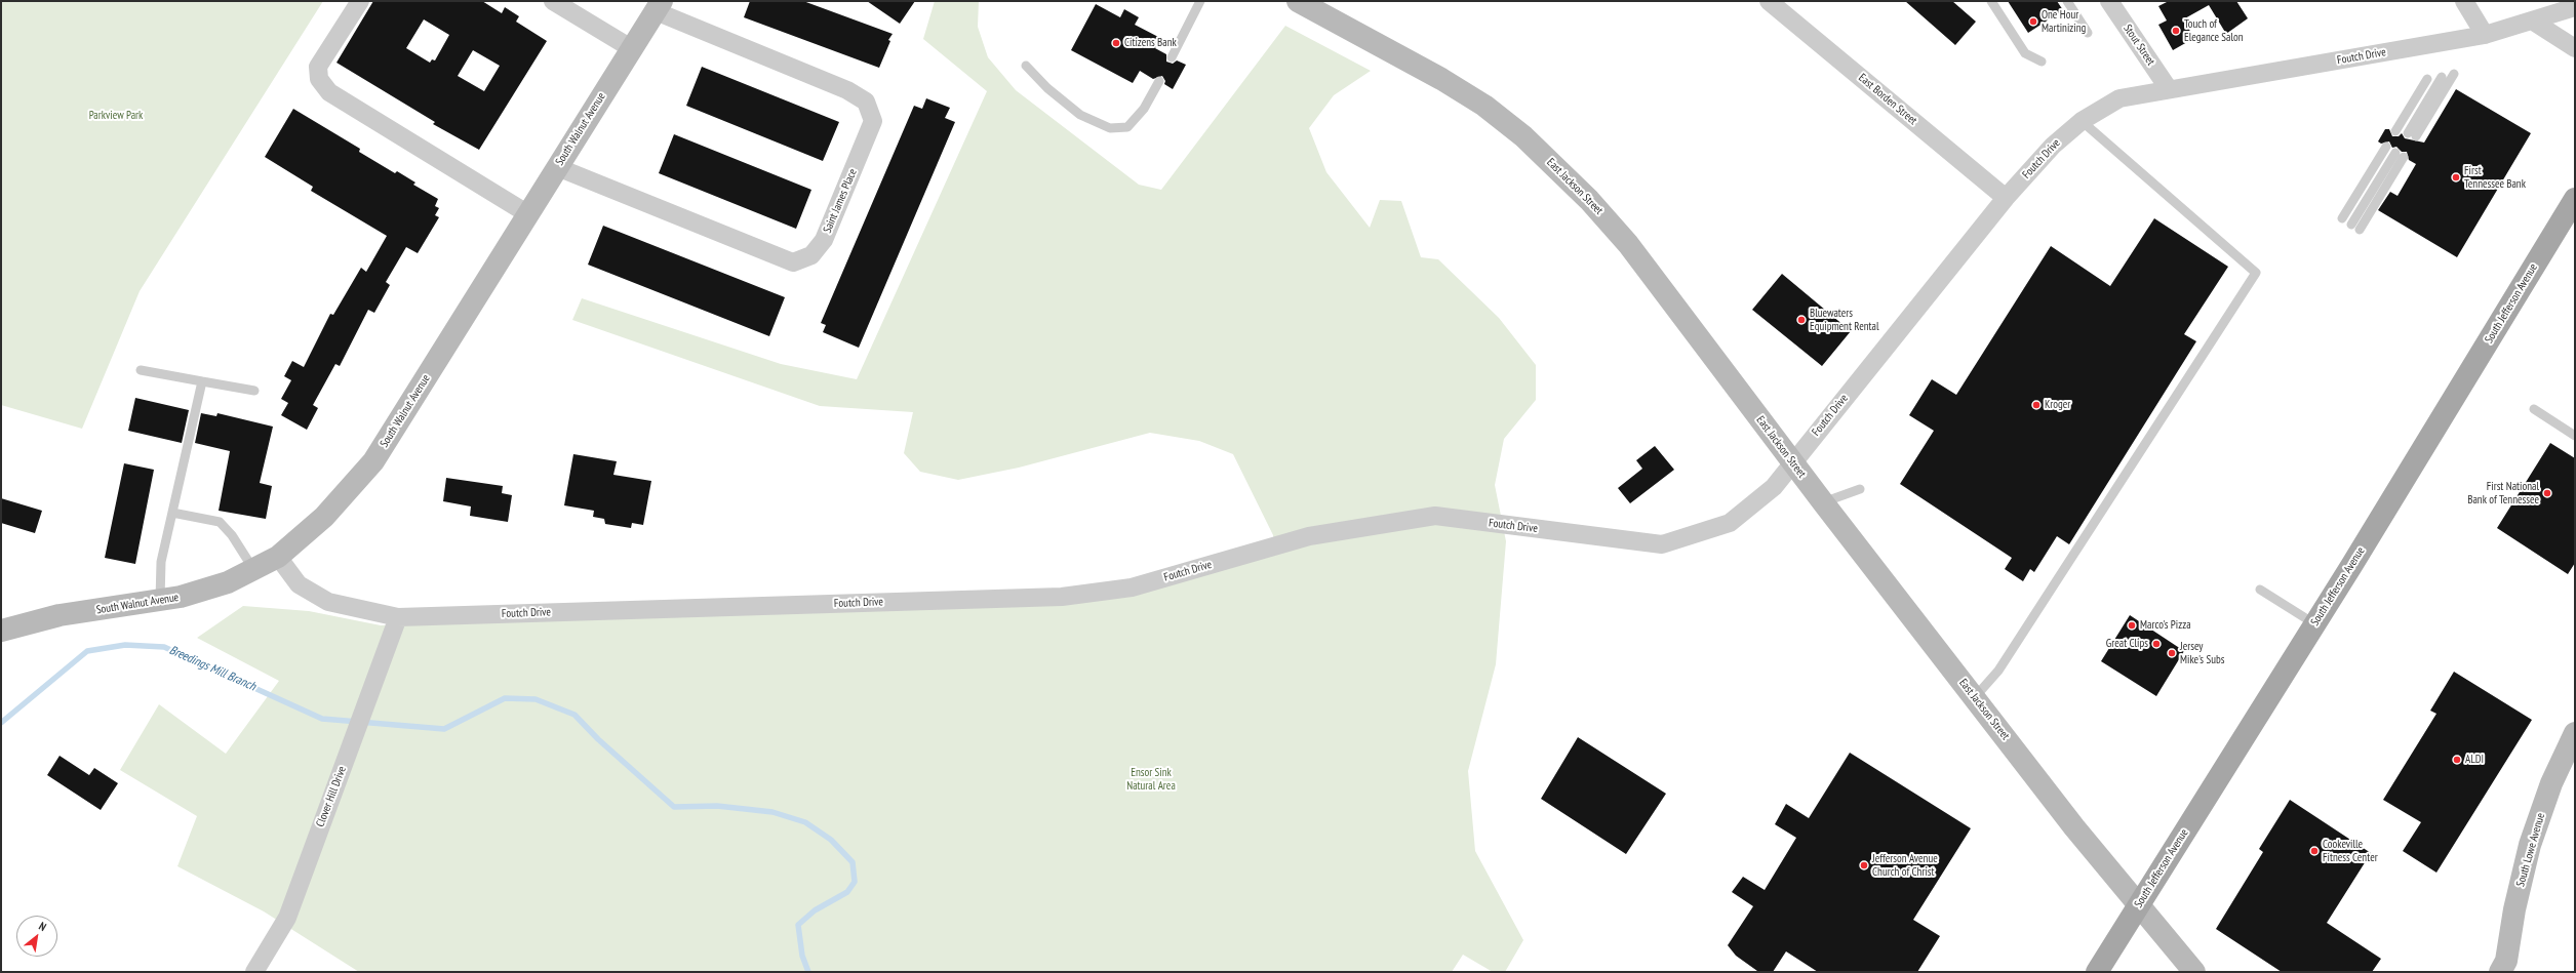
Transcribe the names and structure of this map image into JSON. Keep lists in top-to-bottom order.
{
  "streets": {
    "main road": ["South Jefferson Avenue"],
    "street": [
      "Stout Street",
      "Foutch Drive",
      "East Borden Street",
      "South Walnut Avenue",
      "East Jackson Street",
      "Saint James Place",
      "Clover Hill Drive",
      "South Lowe Avenue"
    ]
  },
  "crossings": [
    ["Stout Street", "Foutch Drive"],
    ["Foutch Drive", "East Borden Street"],
    ["Foutch Drive", "South Walnut Avenue"],
    ["Foutch Drive", "East Jackson Street"],
    ["Foutch Drive", "Clover Hill Drive"],
    ["South Walnut Avenue", "Saint James Place"],
    ["East Jackson Street", "South Jefferson Avenue"]
  ],
  "water": ["Breedings Mill Branch"],
  "parks": ["Parkview Park", "Ensor Sink Natural Area"],
  "places": [
    "One Hour Martinizing",
    "Touch of Elegance Salon",
    "Citizens Bank",
    "First Tennessee Bank",
    "Bluewaters Equipment Rental",
    "Kroger",
    "First National Bank of Tennessee",
    "Marco's Pizza",
    "Great Clips",
    "Jersey Mike's Subs",
    "ALDI",
    "Cookeville Fitness Center",
    "Jefferson Avenue Church of Christ"
  ],
  "north": "top right"
}
